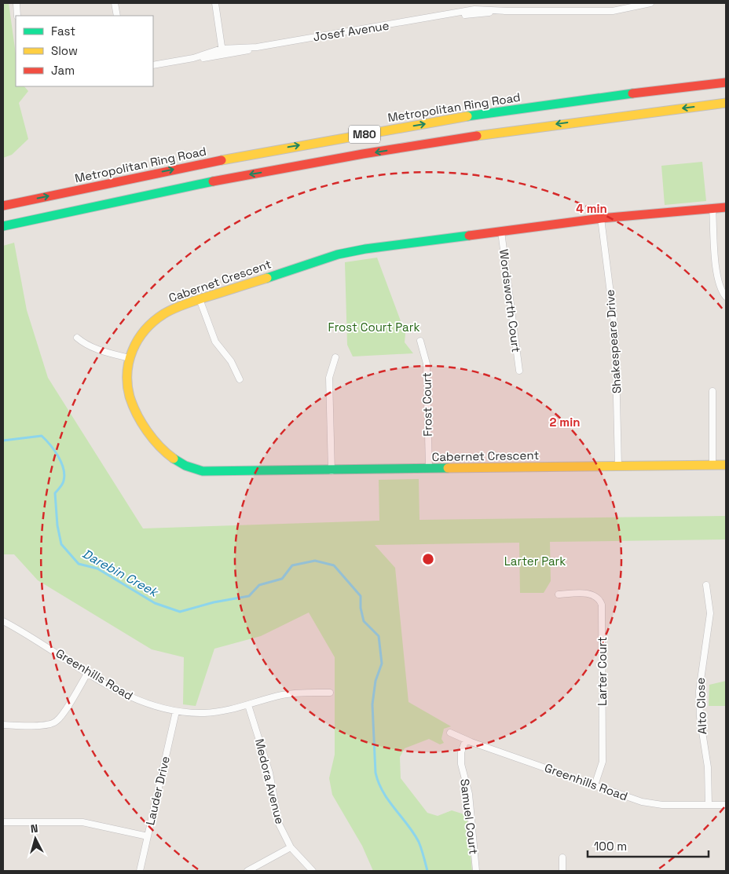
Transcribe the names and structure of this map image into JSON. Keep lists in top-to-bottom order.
{
  "streets": {
    "main road": ["Metropolitan Ring Road", "M80", "Cabernet Crescent"],
    "street": [
      "Josef Avenue",
      "Wordsworth Court",
      "Shakespeare Drive",
      "Frost Court",
      "Larter Court",
      "Greenhills Road",
      "Alto Close",
      "Medora Avenue",
      "Lauder Drive",
      "Samuel Court"
    ]
  },
  "crossings": [
    ["Cabernet Crescent", "Wordsworth Court"],
    ["Cabernet Crescent", "Shakespeare Drive"],
    ["Cabernet Crescent", "Frost Court"],
    ["Larter Court", "Greenhills Road"],
    ["Greenhills Road", "Alto Close"],
    ["Greenhills Road", "Medora Avenue"],
    ["Greenhills Road", "Lauder Drive"],
    ["Greenhills Road", "Samuel Court"]
  ],
  "water": ["Darebin Creek"],
  "parks": ["Frost Court Park", "Larter Park"],
  "legend": ["Fast", "Slow", "Jam"],
  "scale_bar": "100 m",
  "north": "top",
  "rings": ["4 min", "2 min"]
}
